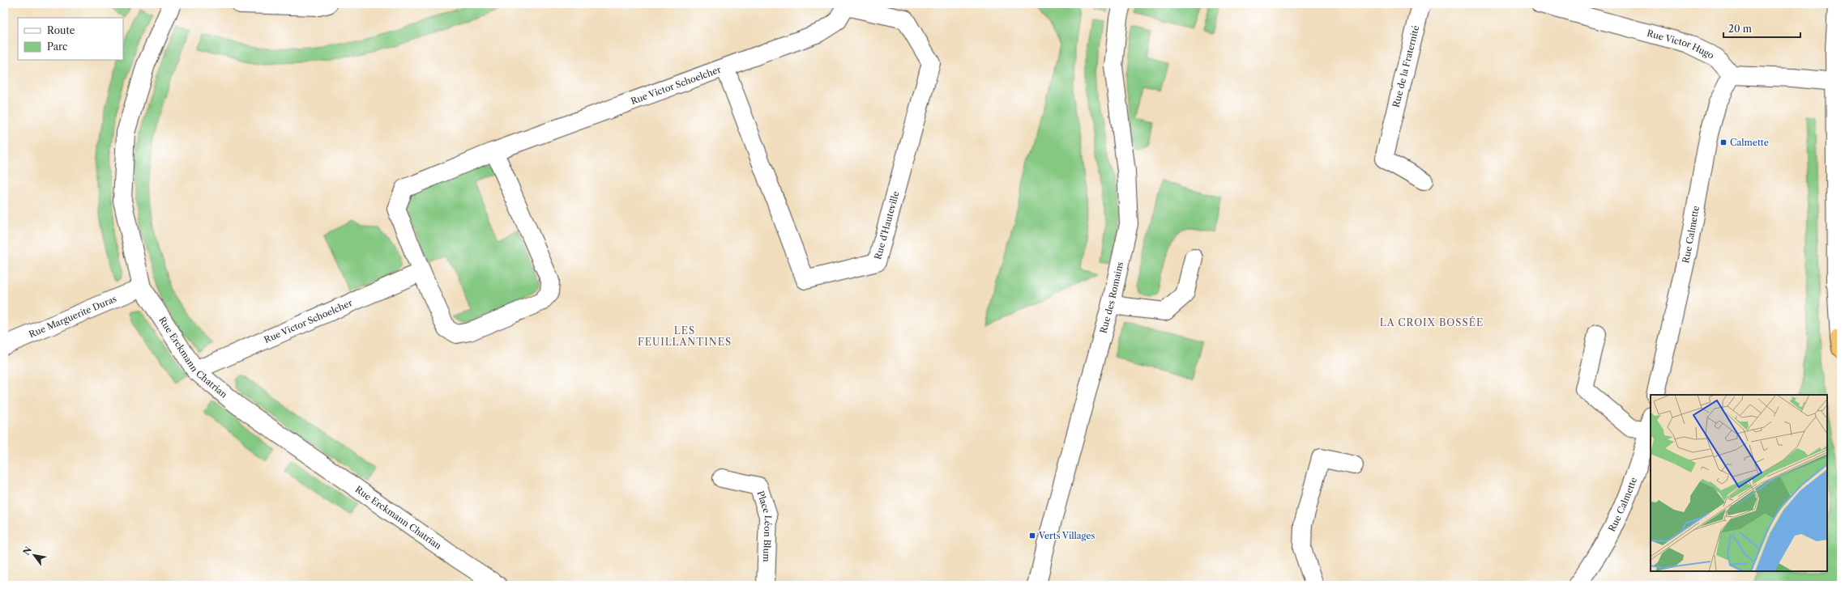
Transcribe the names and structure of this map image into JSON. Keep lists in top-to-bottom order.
{
  "streets": {
    "street": [
      "Rue Victor Hugo",
      "Rue de la Fraternité",
      "Rue Victor Schoelcher",
      "Rue d'Hauteville",
      "Rue Calmette",
      "Rue des Romains",
      "Rue Marguerite Duras",
      "Rue Erckmann Chatrian",
      "Place Léon Blum"
    ]
  },
  "crossings": [
    ["Rue Victor Hugo", "Rue Calmette"],
    ["Rue Victor Schoelcher", "Rue d'Hauteville"],
    ["Rue Victor Schoelcher", "Rue Erckmann Chatrian"],
    ["Rue Marguerite Duras", "Rue Erckmann Chatrian"]
  ],
  "districts": ["LA CROIX BOSSÉE", "LES FEUILLANTINES"],
  "places": {
    "transit": ["Calmette", "Verts Villages"]
  },
  "legend": ["Route", "Parc"],
  "scale_bar": "20 m",
  "north": "top left"
}
